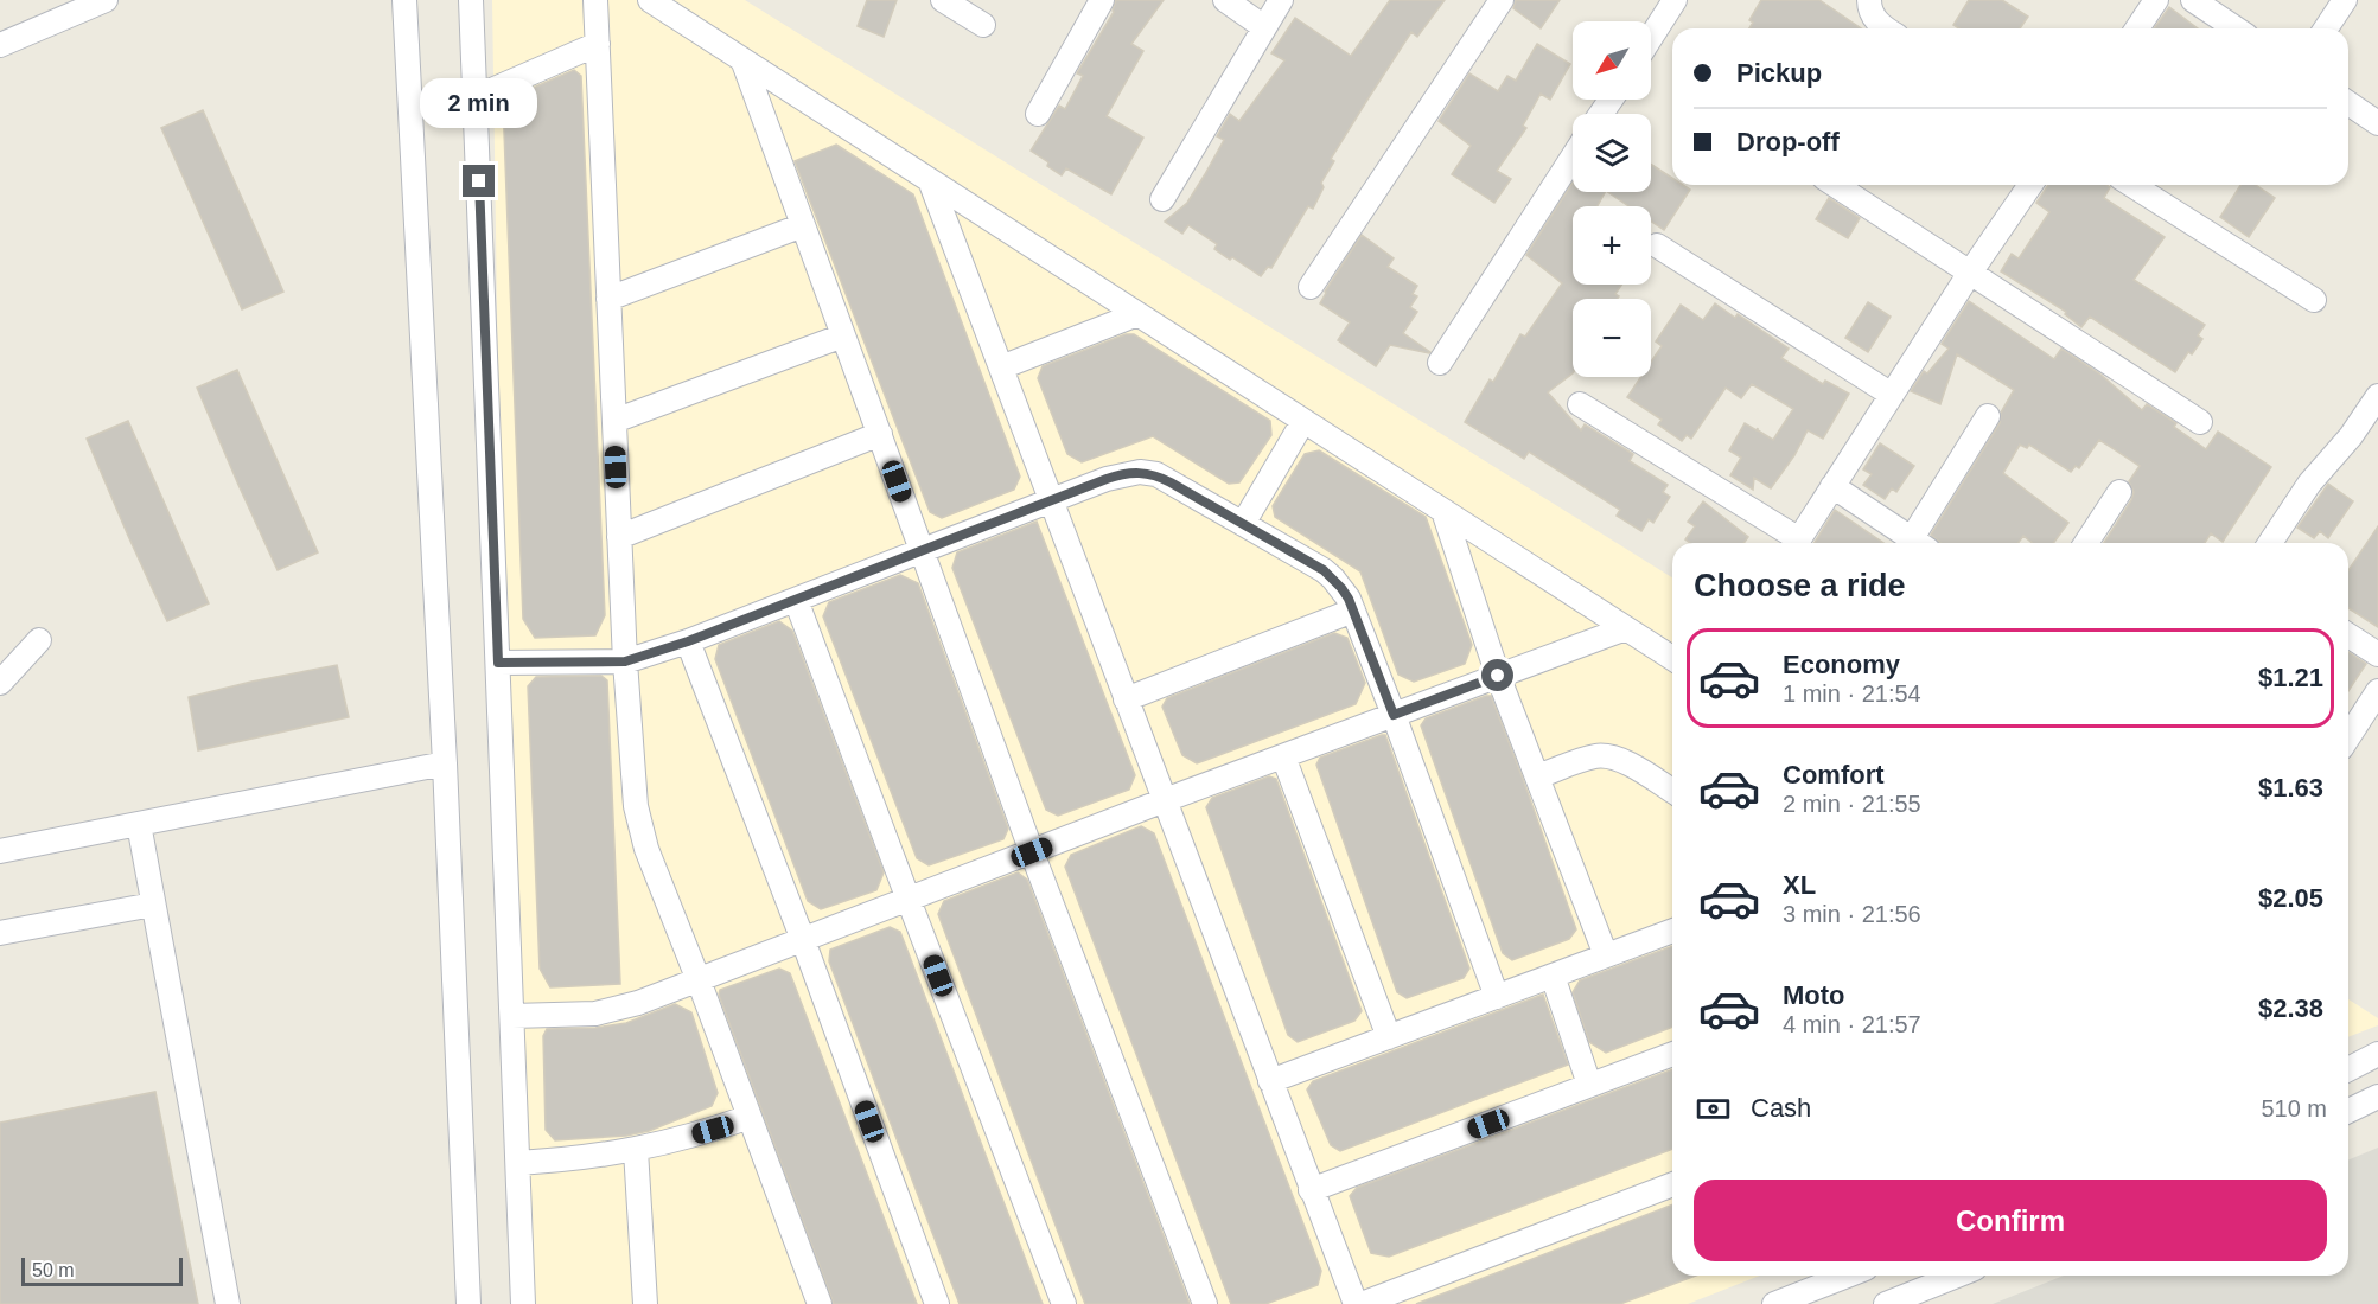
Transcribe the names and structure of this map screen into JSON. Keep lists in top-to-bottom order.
{
  "scale_bar": "50 m",
  "north": "bottom left",
  "page": {
    "map_buttons": ["+", "−"],
    "banner": ["Pickup", "Drop-off"],
    "bubble": "2 min",
    "heading": "Choose a ride",
    "list": [
      {
        "name": "Economy",
        "note": "1 min · 21:54",
        "value": "$1.21"
      },
      {
        "name": "Comfort",
        "note": "2 min · 21:55",
        "value": "$1.63"
      },
      {
        "name": "XL",
        "note": "3 min · 21:56",
        "value": "$2.05"
      },
      {
        "name": "Moto",
        "note": "4 min · 21:57",
        "value": "$2.38"
      }
    ],
    "pay": ["Cash", "510 m"],
    "buttons": "Confirm",
    "scale": "50 m"
  }
}
